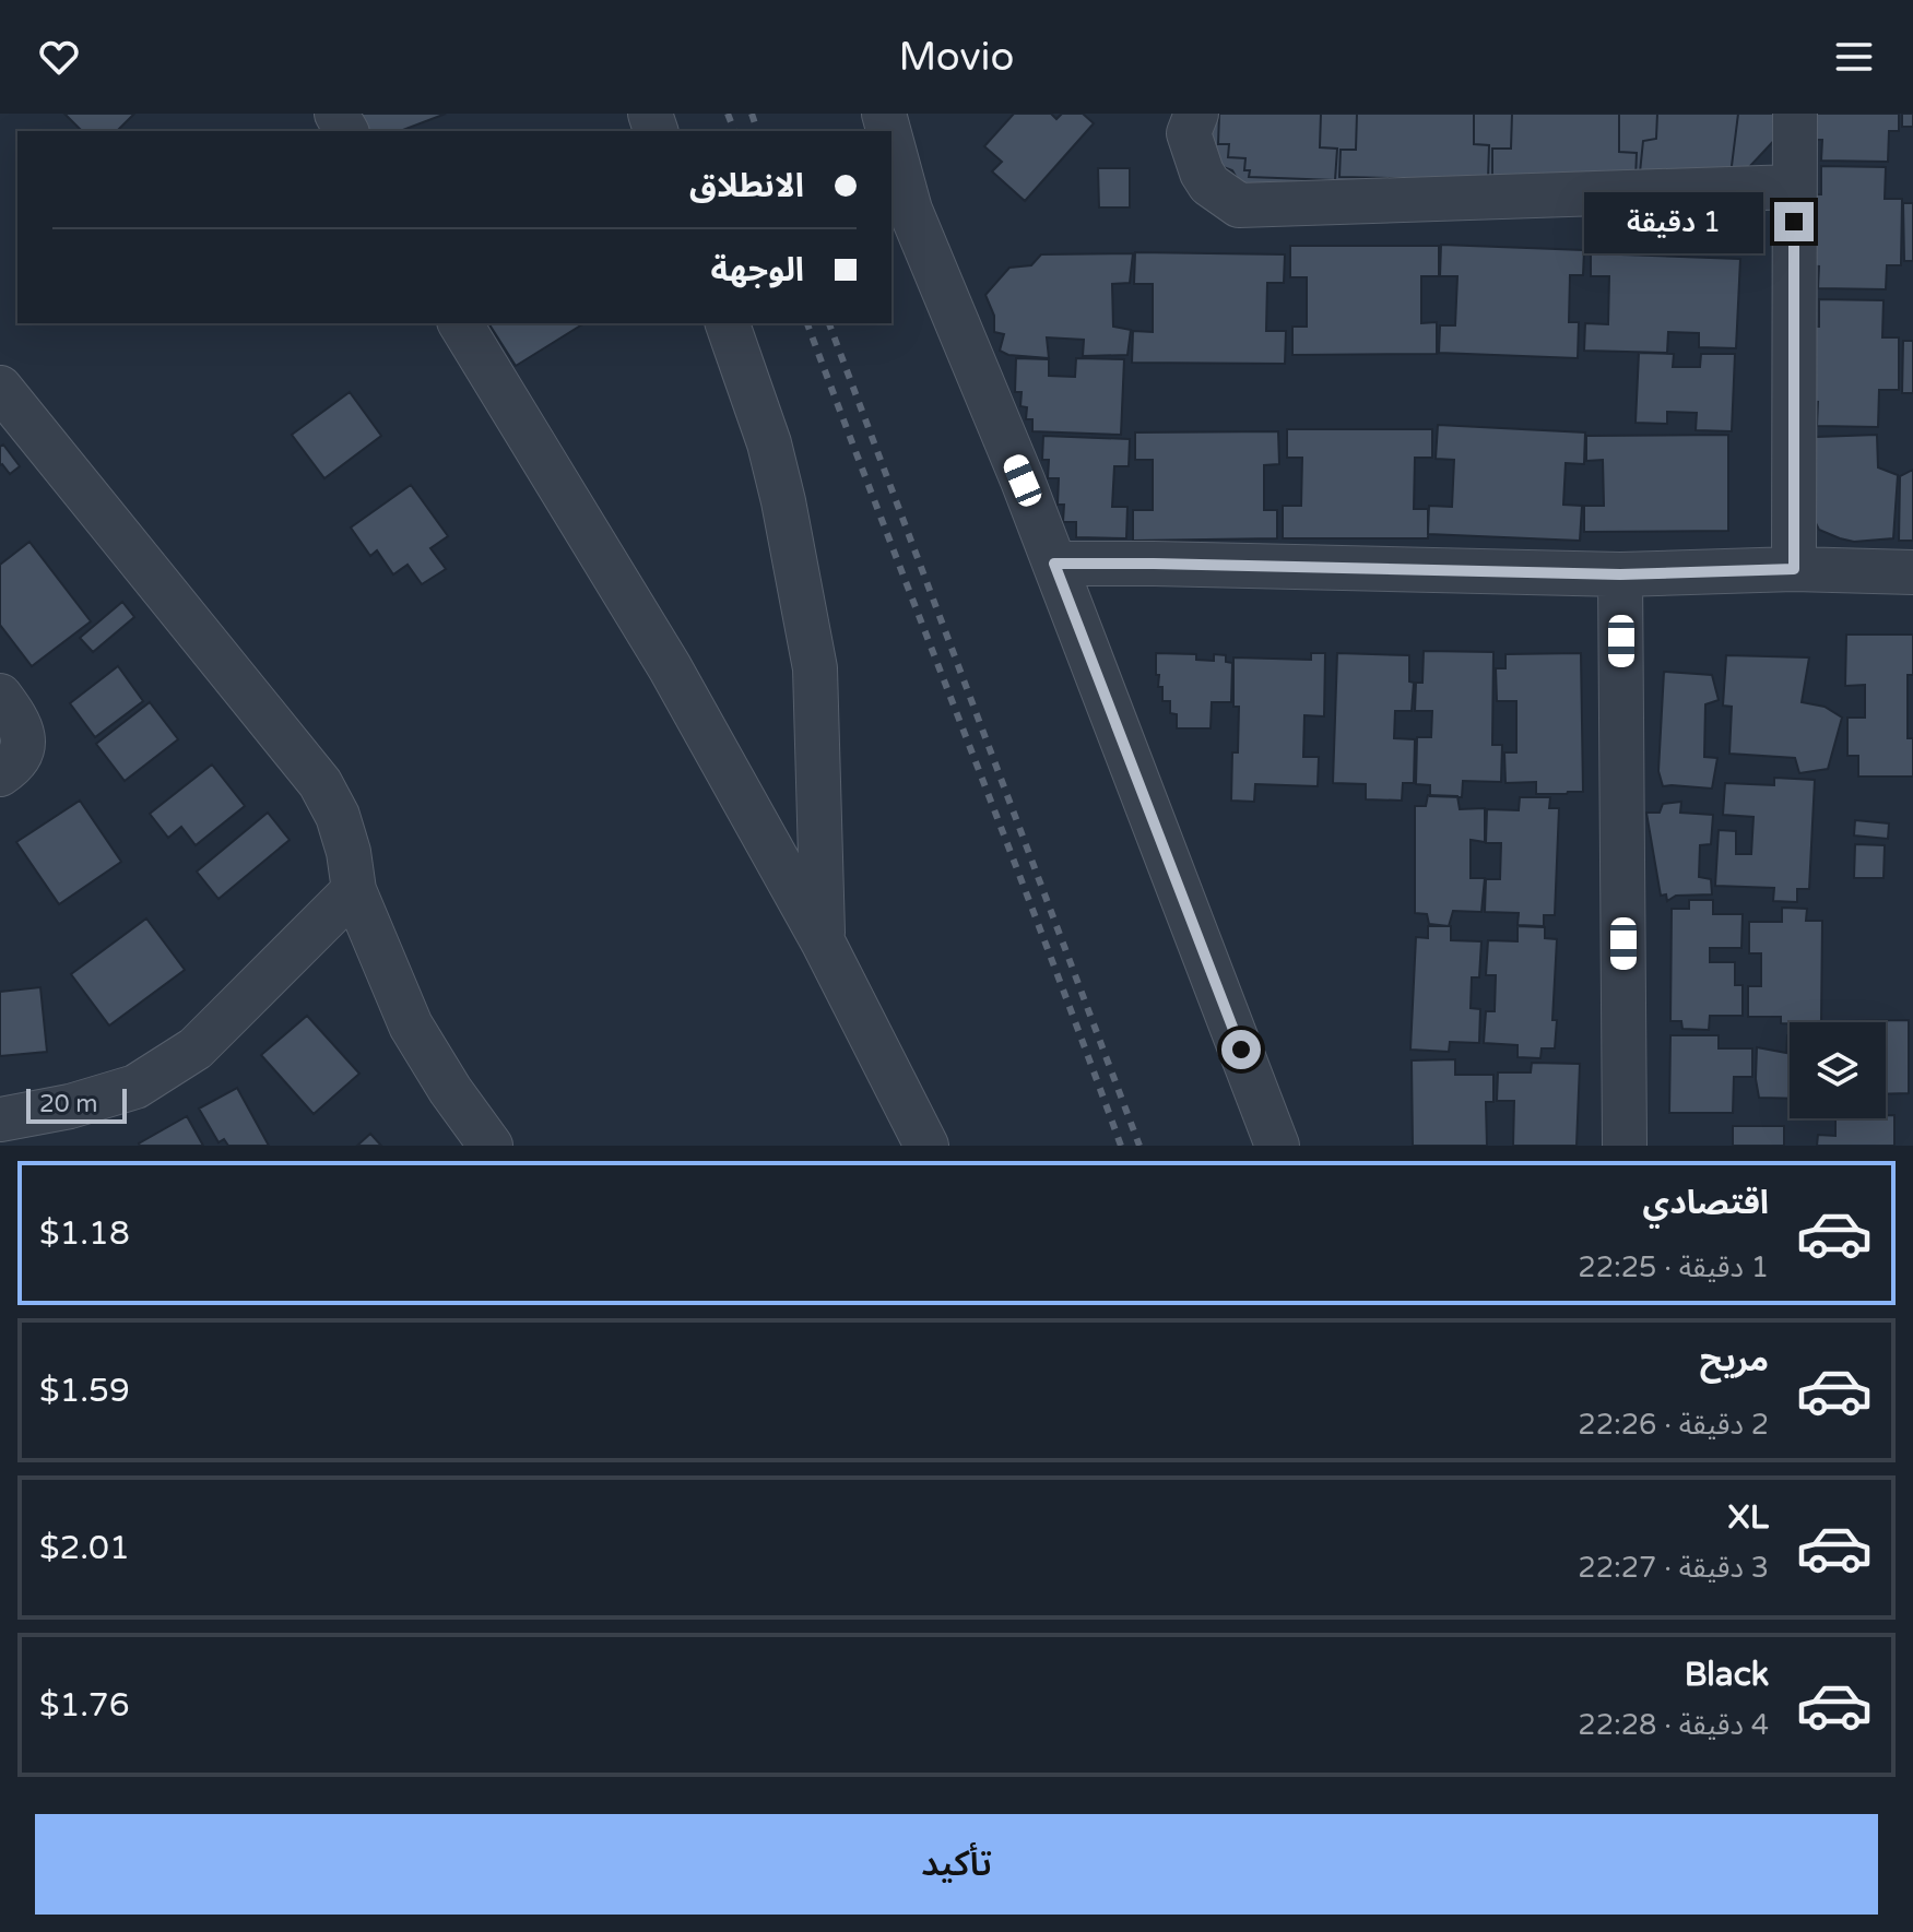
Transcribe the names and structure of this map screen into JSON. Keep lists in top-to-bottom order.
{
  "scale_bar": "20 m",
  "page": {
    "header": "Movio",
    "banner": ["الانطلاق", "الوجهة"],
    "bubble": "1 دقيقة",
    "scale": "20 m",
    "list": [
      {
        "name": "اقتصادي",
        "note": "1 دقيقة · 22:25",
        "value": "$1.18"
      },
      {
        "name": "مريح",
        "note": "2 دقيقة · 22:26",
        "value": "$1.59"
      },
      {
        "name": "XL",
        "note": "3 دقيقة · 22:27",
        "value": "$2.01"
      },
      {
        "name": "Black",
        "note": "4 دقيقة · 22:28",
        "value": "$1.76"
      }
    ],
    "buttons": "تأكيد"
  }
}
